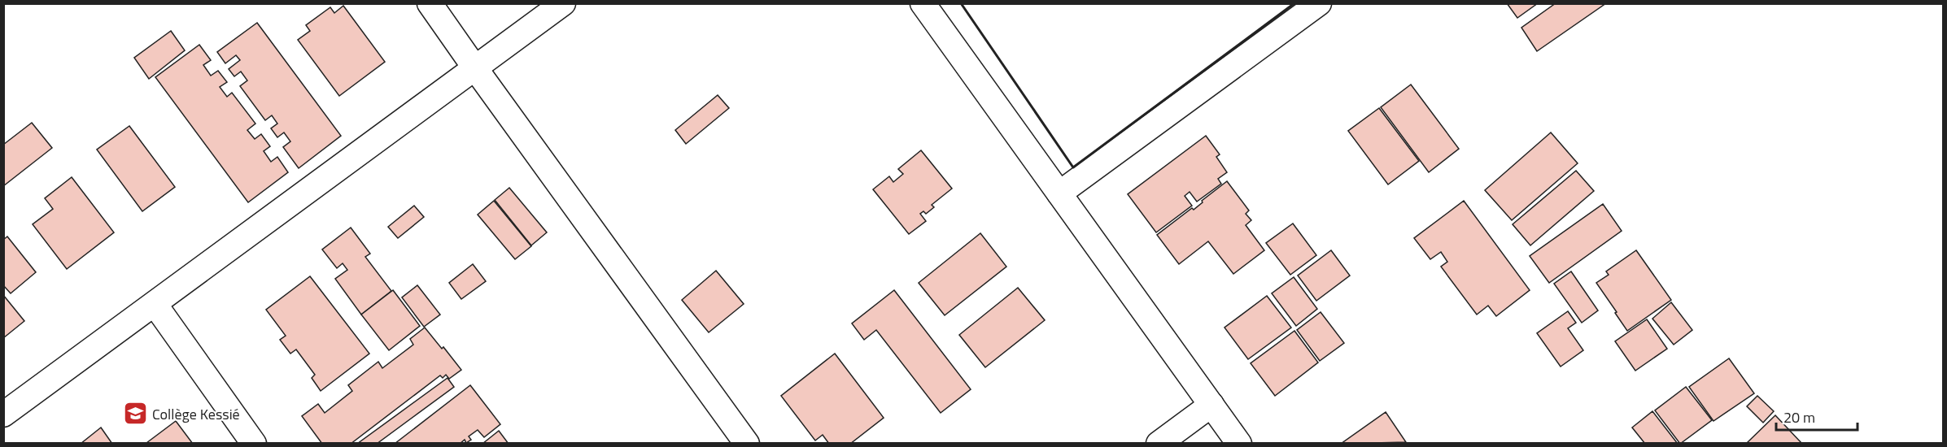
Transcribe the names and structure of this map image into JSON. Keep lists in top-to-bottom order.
{
  "places": {
    "school or university": ["Collège Kessié"]
  },
  "scale_bar": "20 m"
}
